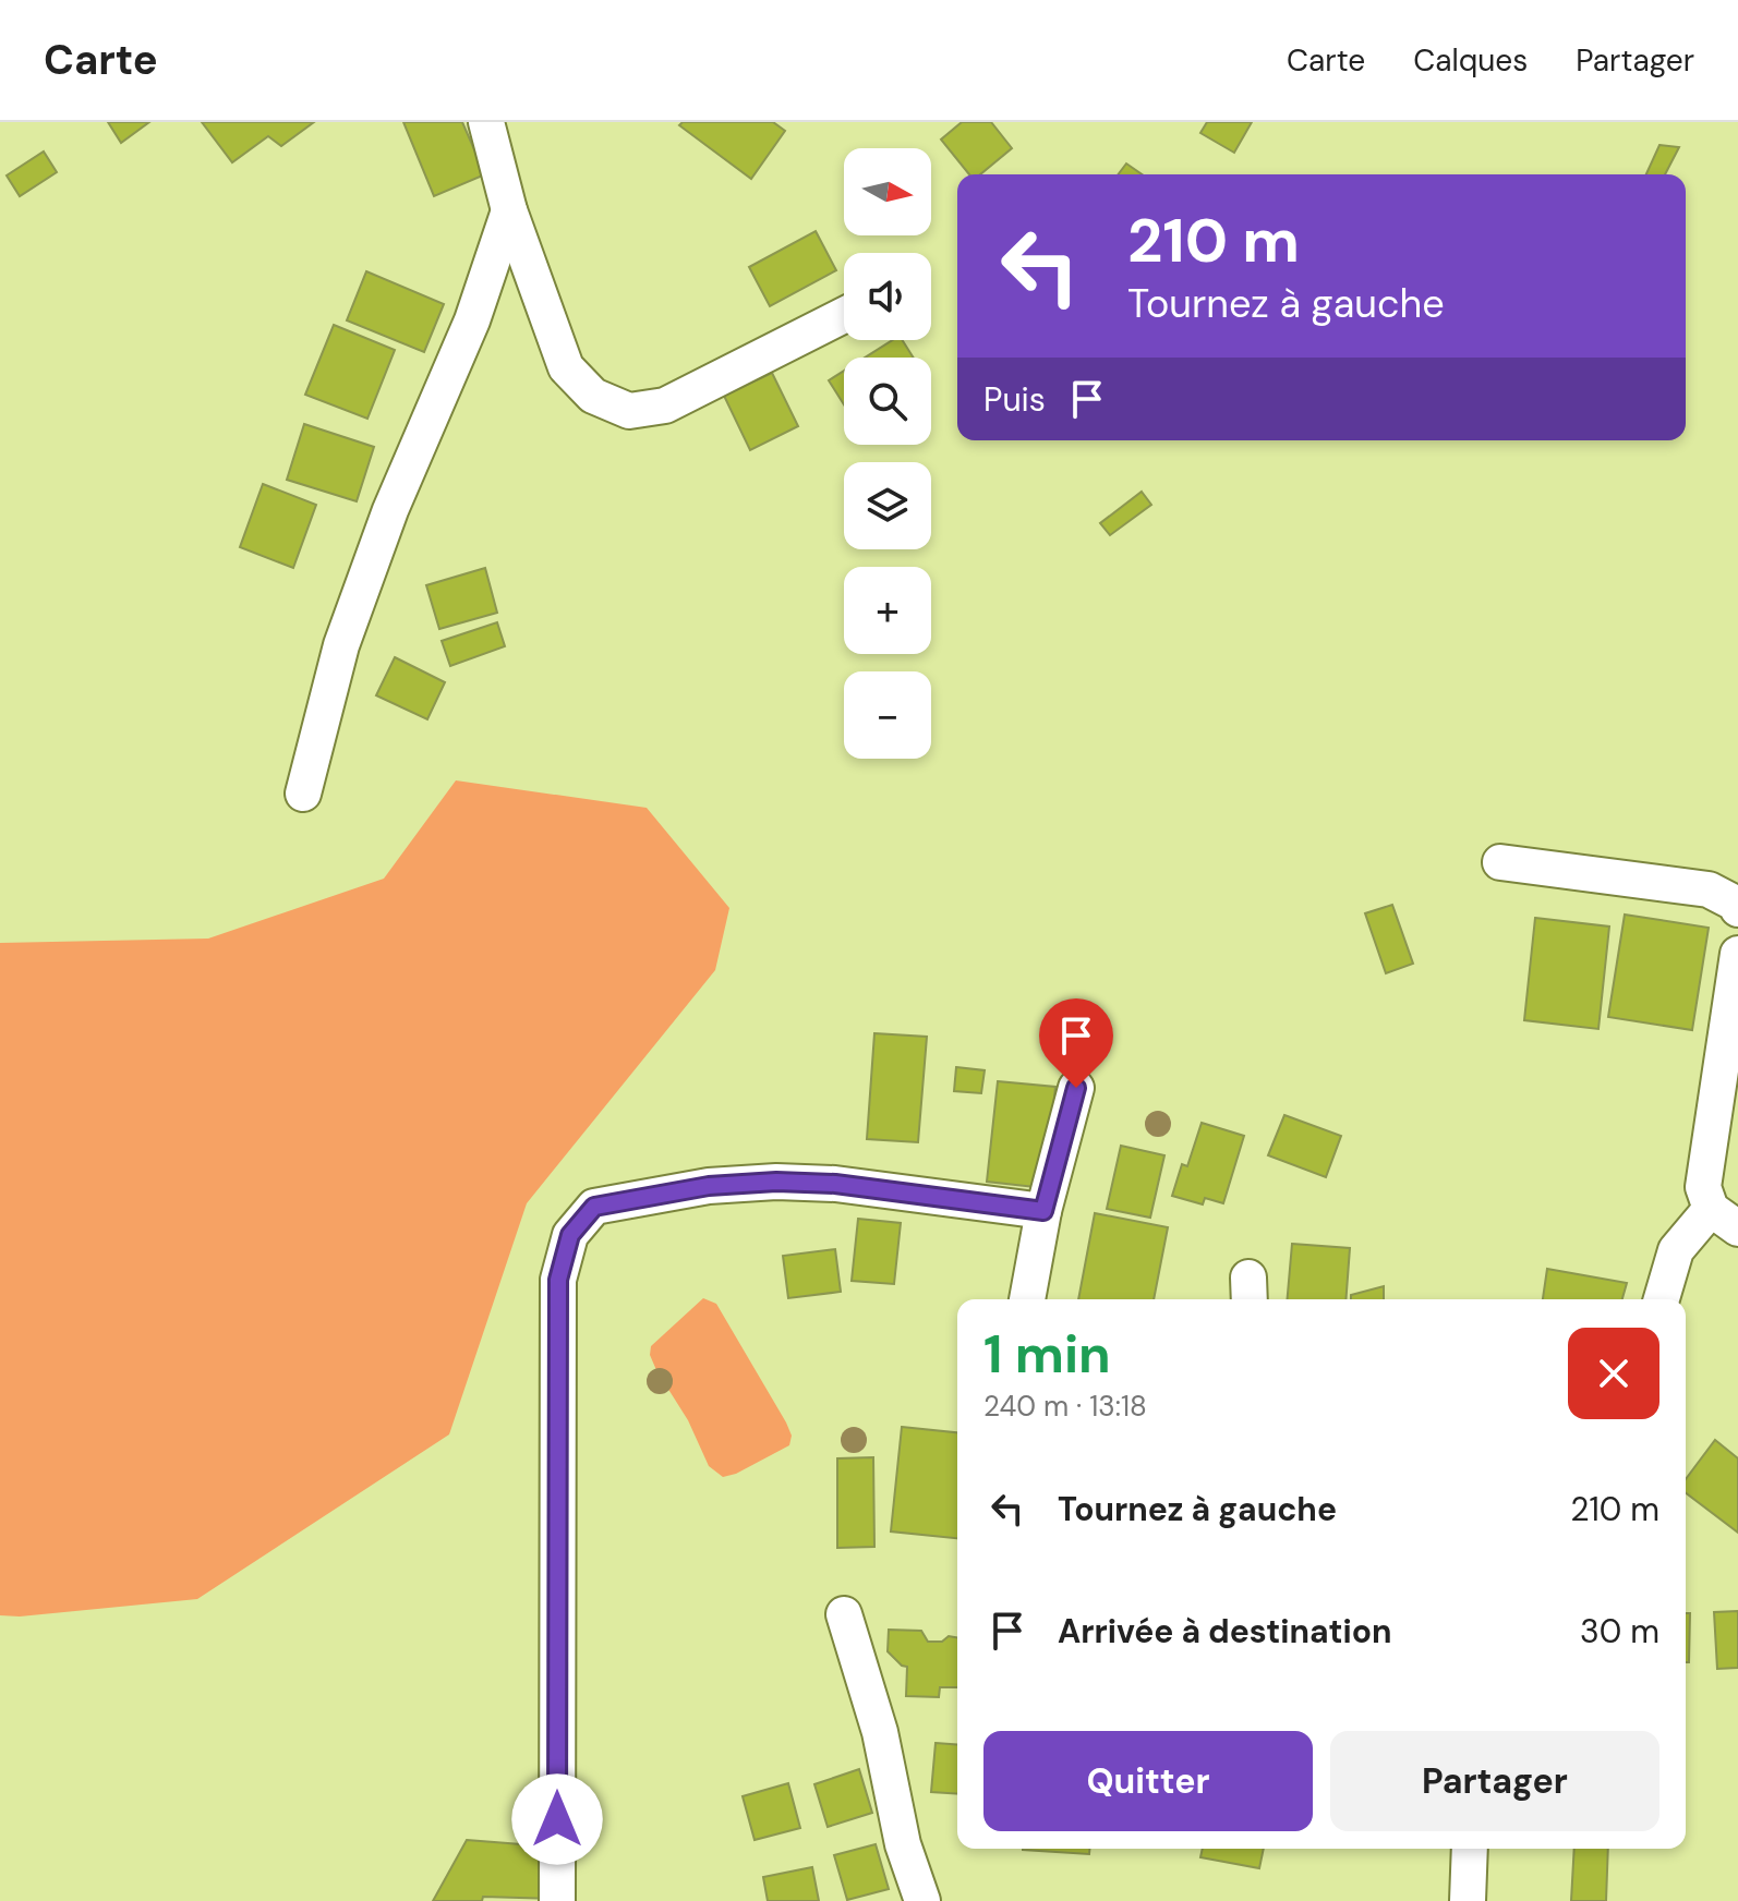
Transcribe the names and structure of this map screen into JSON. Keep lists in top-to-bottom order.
{
  "north": "right",
  "page": {
    "header": "Carte",
    "nav": ["Carte", "Calques", "Partager"],
    "map_buttons": ["+", "−"],
    "turn": ["210 m", "Tournez à gauche"],
    "then": "Puis",
    "heading": ["1 min", "240 m · 13:18"],
    "list": [
      {
        "name": "Tournez à gauche",
        "value": "210 m"
      },
      {
        "name": "Arrivée à destination",
        "value": "30 m"
      }
    ],
    "buttons": ["Quitter", "Partager"]
  }
}
